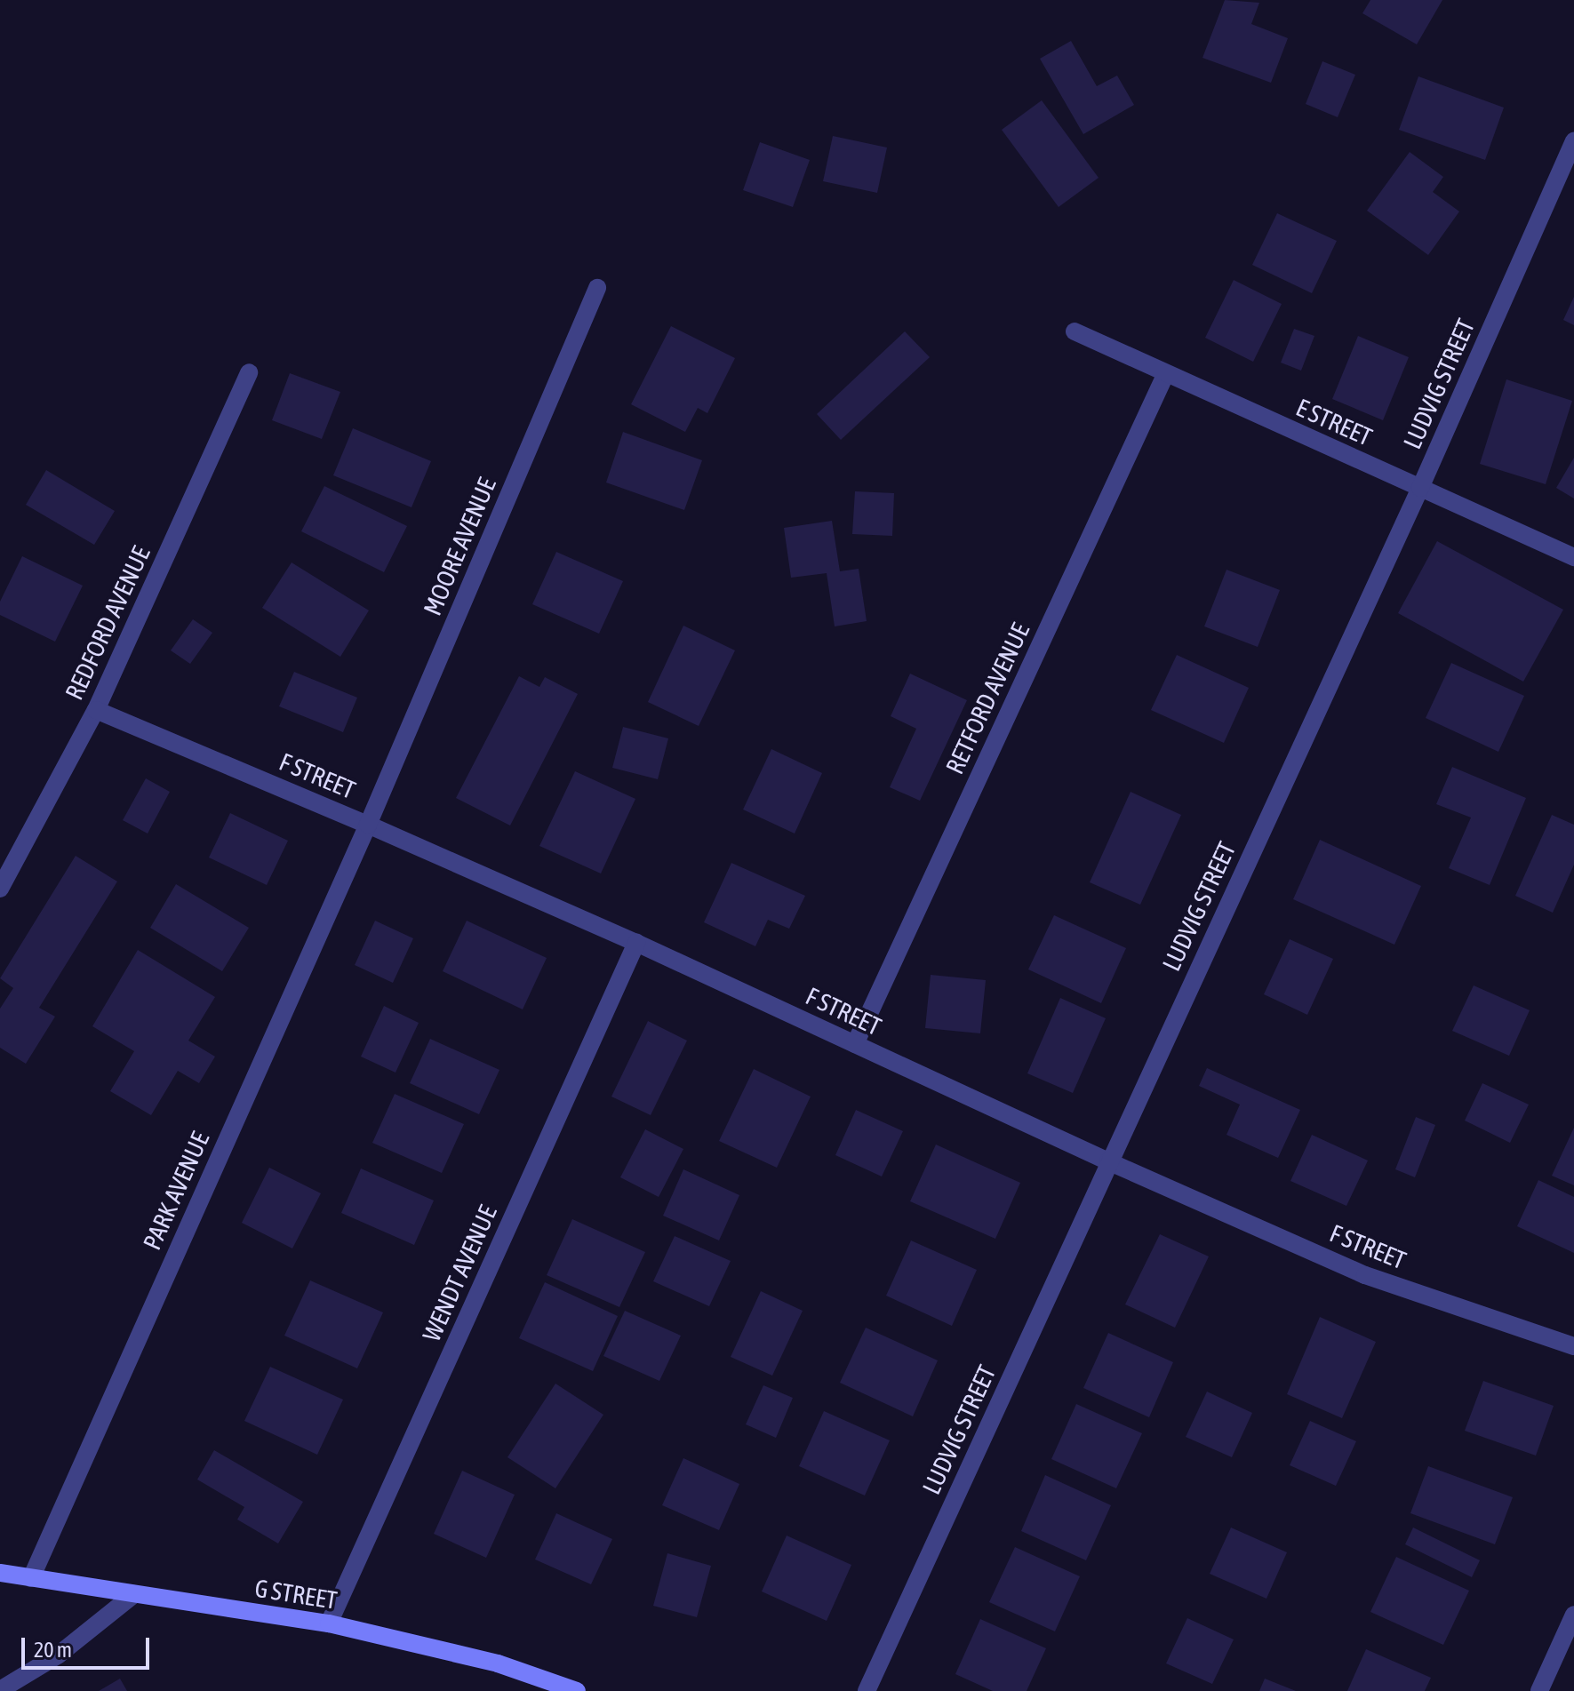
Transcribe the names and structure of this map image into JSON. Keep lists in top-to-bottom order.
{
  "streets": {
    "street": [
      "LUDVIG STREET",
      "E STREET",
      "MOORE AVENUE",
      "REDFORD AVENUE",
      "RETFORD AVENUE",
      "F STREET",
      "PARK AVENUE",
      "WENDT AVENUE",
      "G STREET"
    ]
  },
  "crossings": [
    ["LUDVIG STREET", "E STREET"],
    ["LUDVIG STREET", "F STREET"],
    ["E STREET", "RETFORD AVENUE"],
    ["MOORE AVENUE", "F STREET"],
    ["MOORE AVENUE", "PARK AVENUE"],
    ["REDFORD AVENUE", "F STREET"],
    ["RETFORD AVENUE", "F STREET"],
    ["F STREET", "PARK AVENUE"],
    ["F STREET", "WENDT AVENUE"],
    ["PARK AVENUE", "G STREET"],
    ["WENDT AVENUE", "G STREET"]
  ],
  "scale_bar": "20 m"
}
